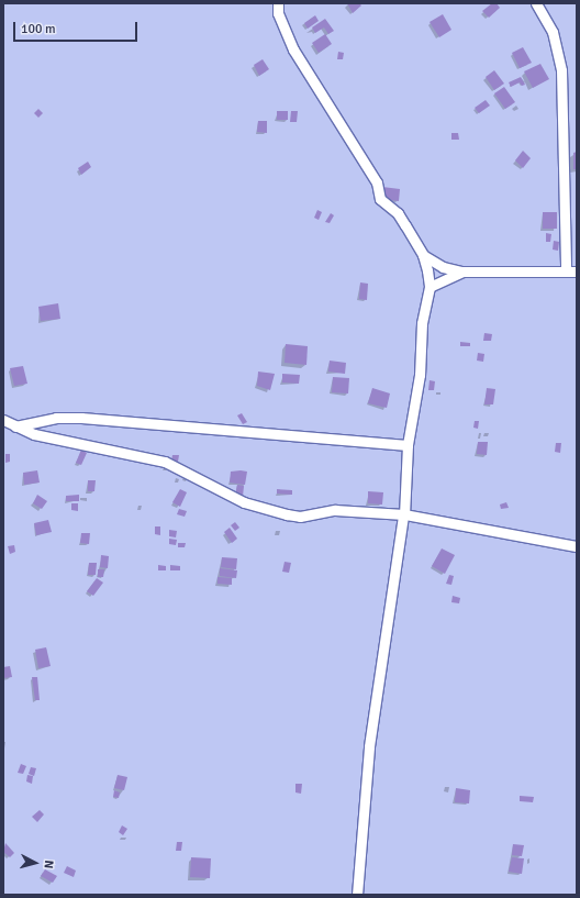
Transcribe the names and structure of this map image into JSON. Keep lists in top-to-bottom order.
{
  "scale_bar": "100 m",
  "north": "right"
}
